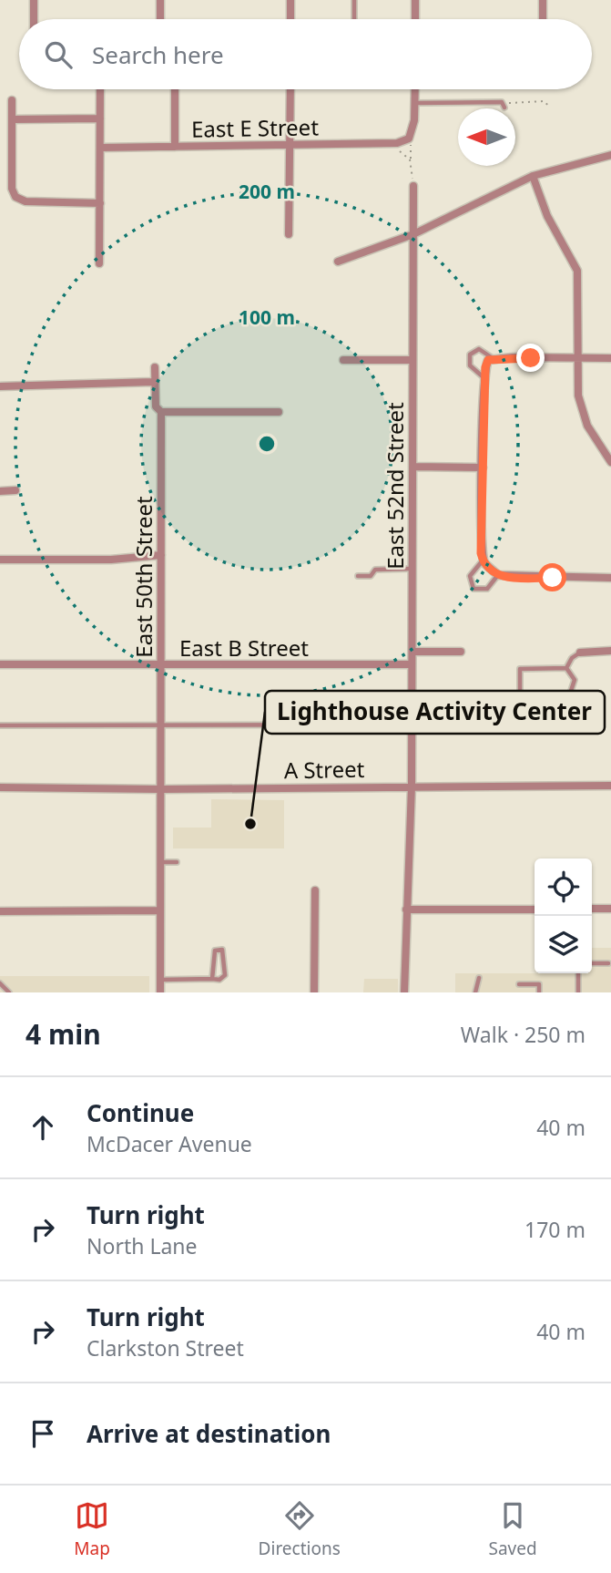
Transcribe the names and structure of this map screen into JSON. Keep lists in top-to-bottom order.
{
  "streets": {
    "street": [
      "East E Street",
      "East 52nd Street",
      "East 50th Street",
      "East B Street",
      "A Street"
    ]
  },
  "crossings": [
    ["East 52nd Street", "East B Street"],
    ["East 52nd Street", "A Street"],
    ["East 50th Street", "East B Street"],
    ["East 50th Street", "A Street"]
  ],
  "places": ["Lighthouse Activity Center"],
  "north": "left",
  "page": {
    "search": "Search here",
    "heading": ["4 min", "Walk · 250 m"],
    "list": [
      ["Continue", "McDacer Avenue", "40 m"],
      ["Turn right", "North Lane", "170 m"],
      ["Turn right", "Clarkston Street", "40 m"],
      "Arrive at destination"
    ],
    "nav": ["Map", "Directions", "Saved"]
  },
  "rings": ["200 m", "100 m"]
}
